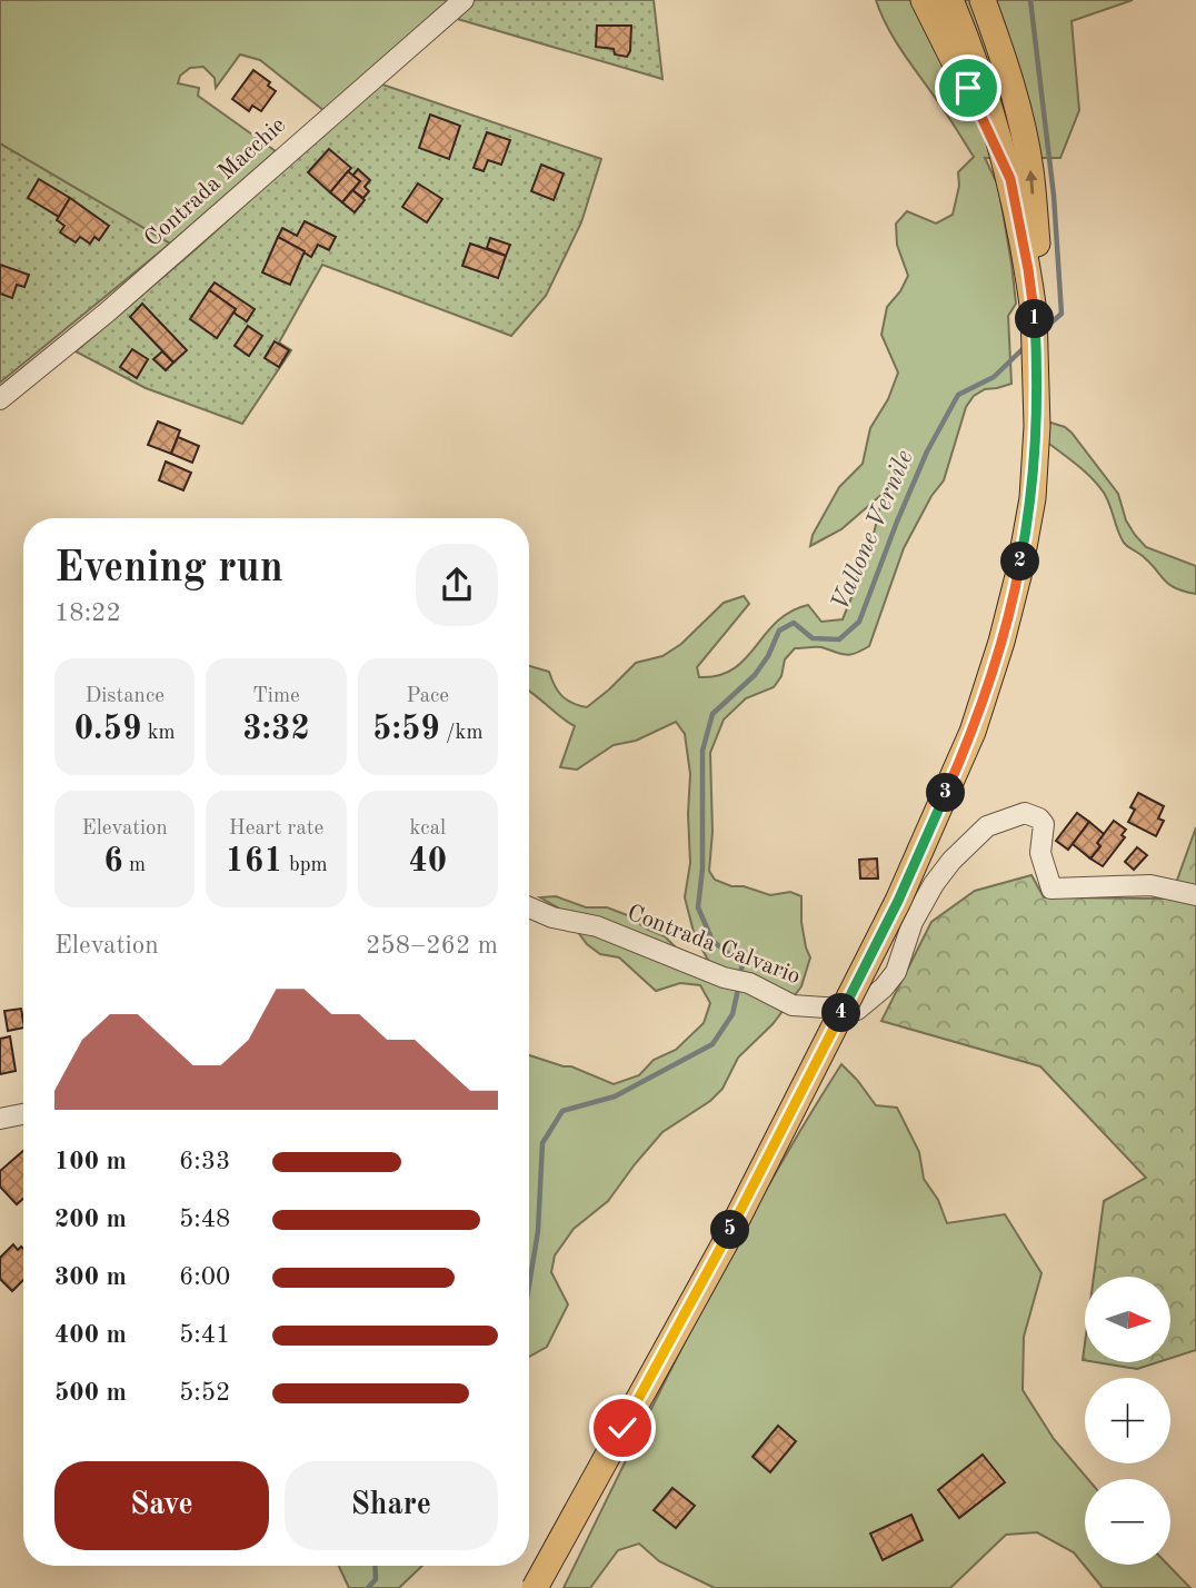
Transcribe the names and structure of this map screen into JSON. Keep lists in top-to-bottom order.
{
  "streets": {
    "street": ["Contrada Macchie", "Contrada Calvario"]
  },
  "water": ["Vallone Vernile"],
  "north": "right",
  "page": {
    "pins": [
      "1",
      "2",
      "3",
      "4",
      "5"
    ],
    "heading": ["Evening run", "18:22"],
    "stats": [
      ["Distance", "0.59 km"],
      ["Time", "3:32"],
      ["Pace", "5:59 /km"],
      ["Elevation", "6 m"],
      ["Heart rate", "161 bpm"],
      ["kcal", "40"]
    ],
    "chart": ["Elevation", "258–262 m"],
    "list": [
      {
        "name": "100 m",
        "note": "6:33"
      },
      {
        "name": "200 m",
        "note": "5:48"
      },
      {
        "name": "300 m",
        "note": "6:00"
      },
      {
        "name": "400 m",
        "note": "5:41"
      },
      {
        "name": "500 m",
        "note": "5:52"
      }
    ],
    "map_buttons": ["+", "−"],
    "buttons": ["Save", "Share"]
  }
}
